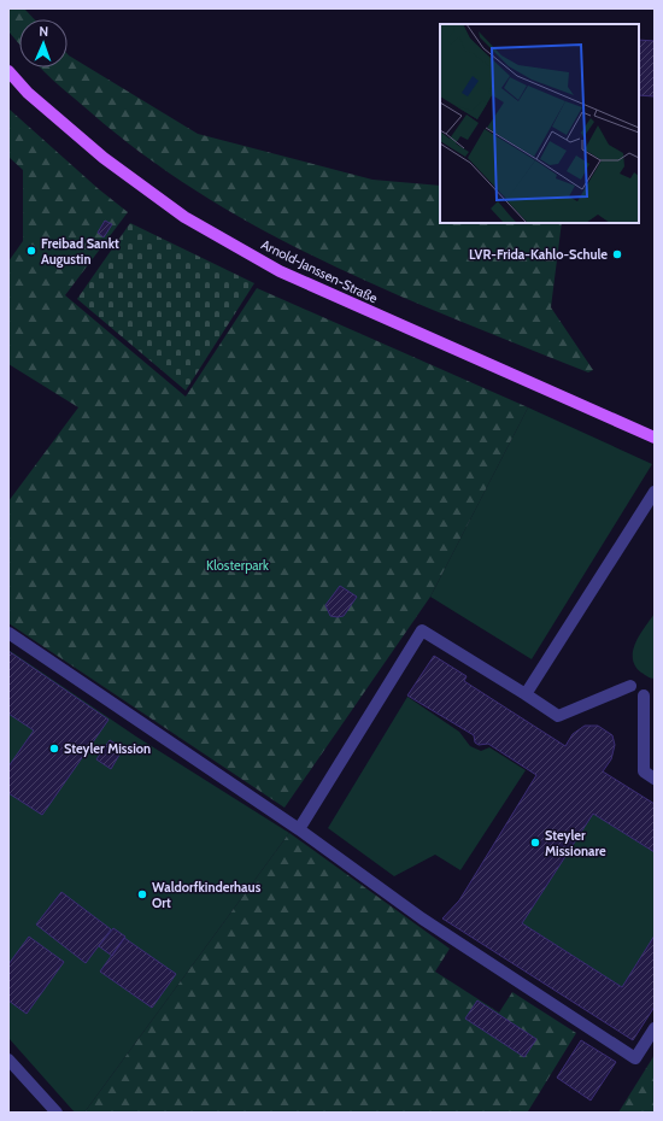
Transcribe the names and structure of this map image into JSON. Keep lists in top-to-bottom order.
{
  "streets": {
    "main road": ["Arnold-Janssen-Straße"]
  },
  "parks": ["Klosterpark"],
  "places": [
    "Freibad Sankt Augustin",
    "LVR-Frida-Kahlo-Schule",
    "Steyler Mission",
    "Steyler Missionare",
    "Waldorfkinderhaus Ort"
  ],
  "north": "top"
}
